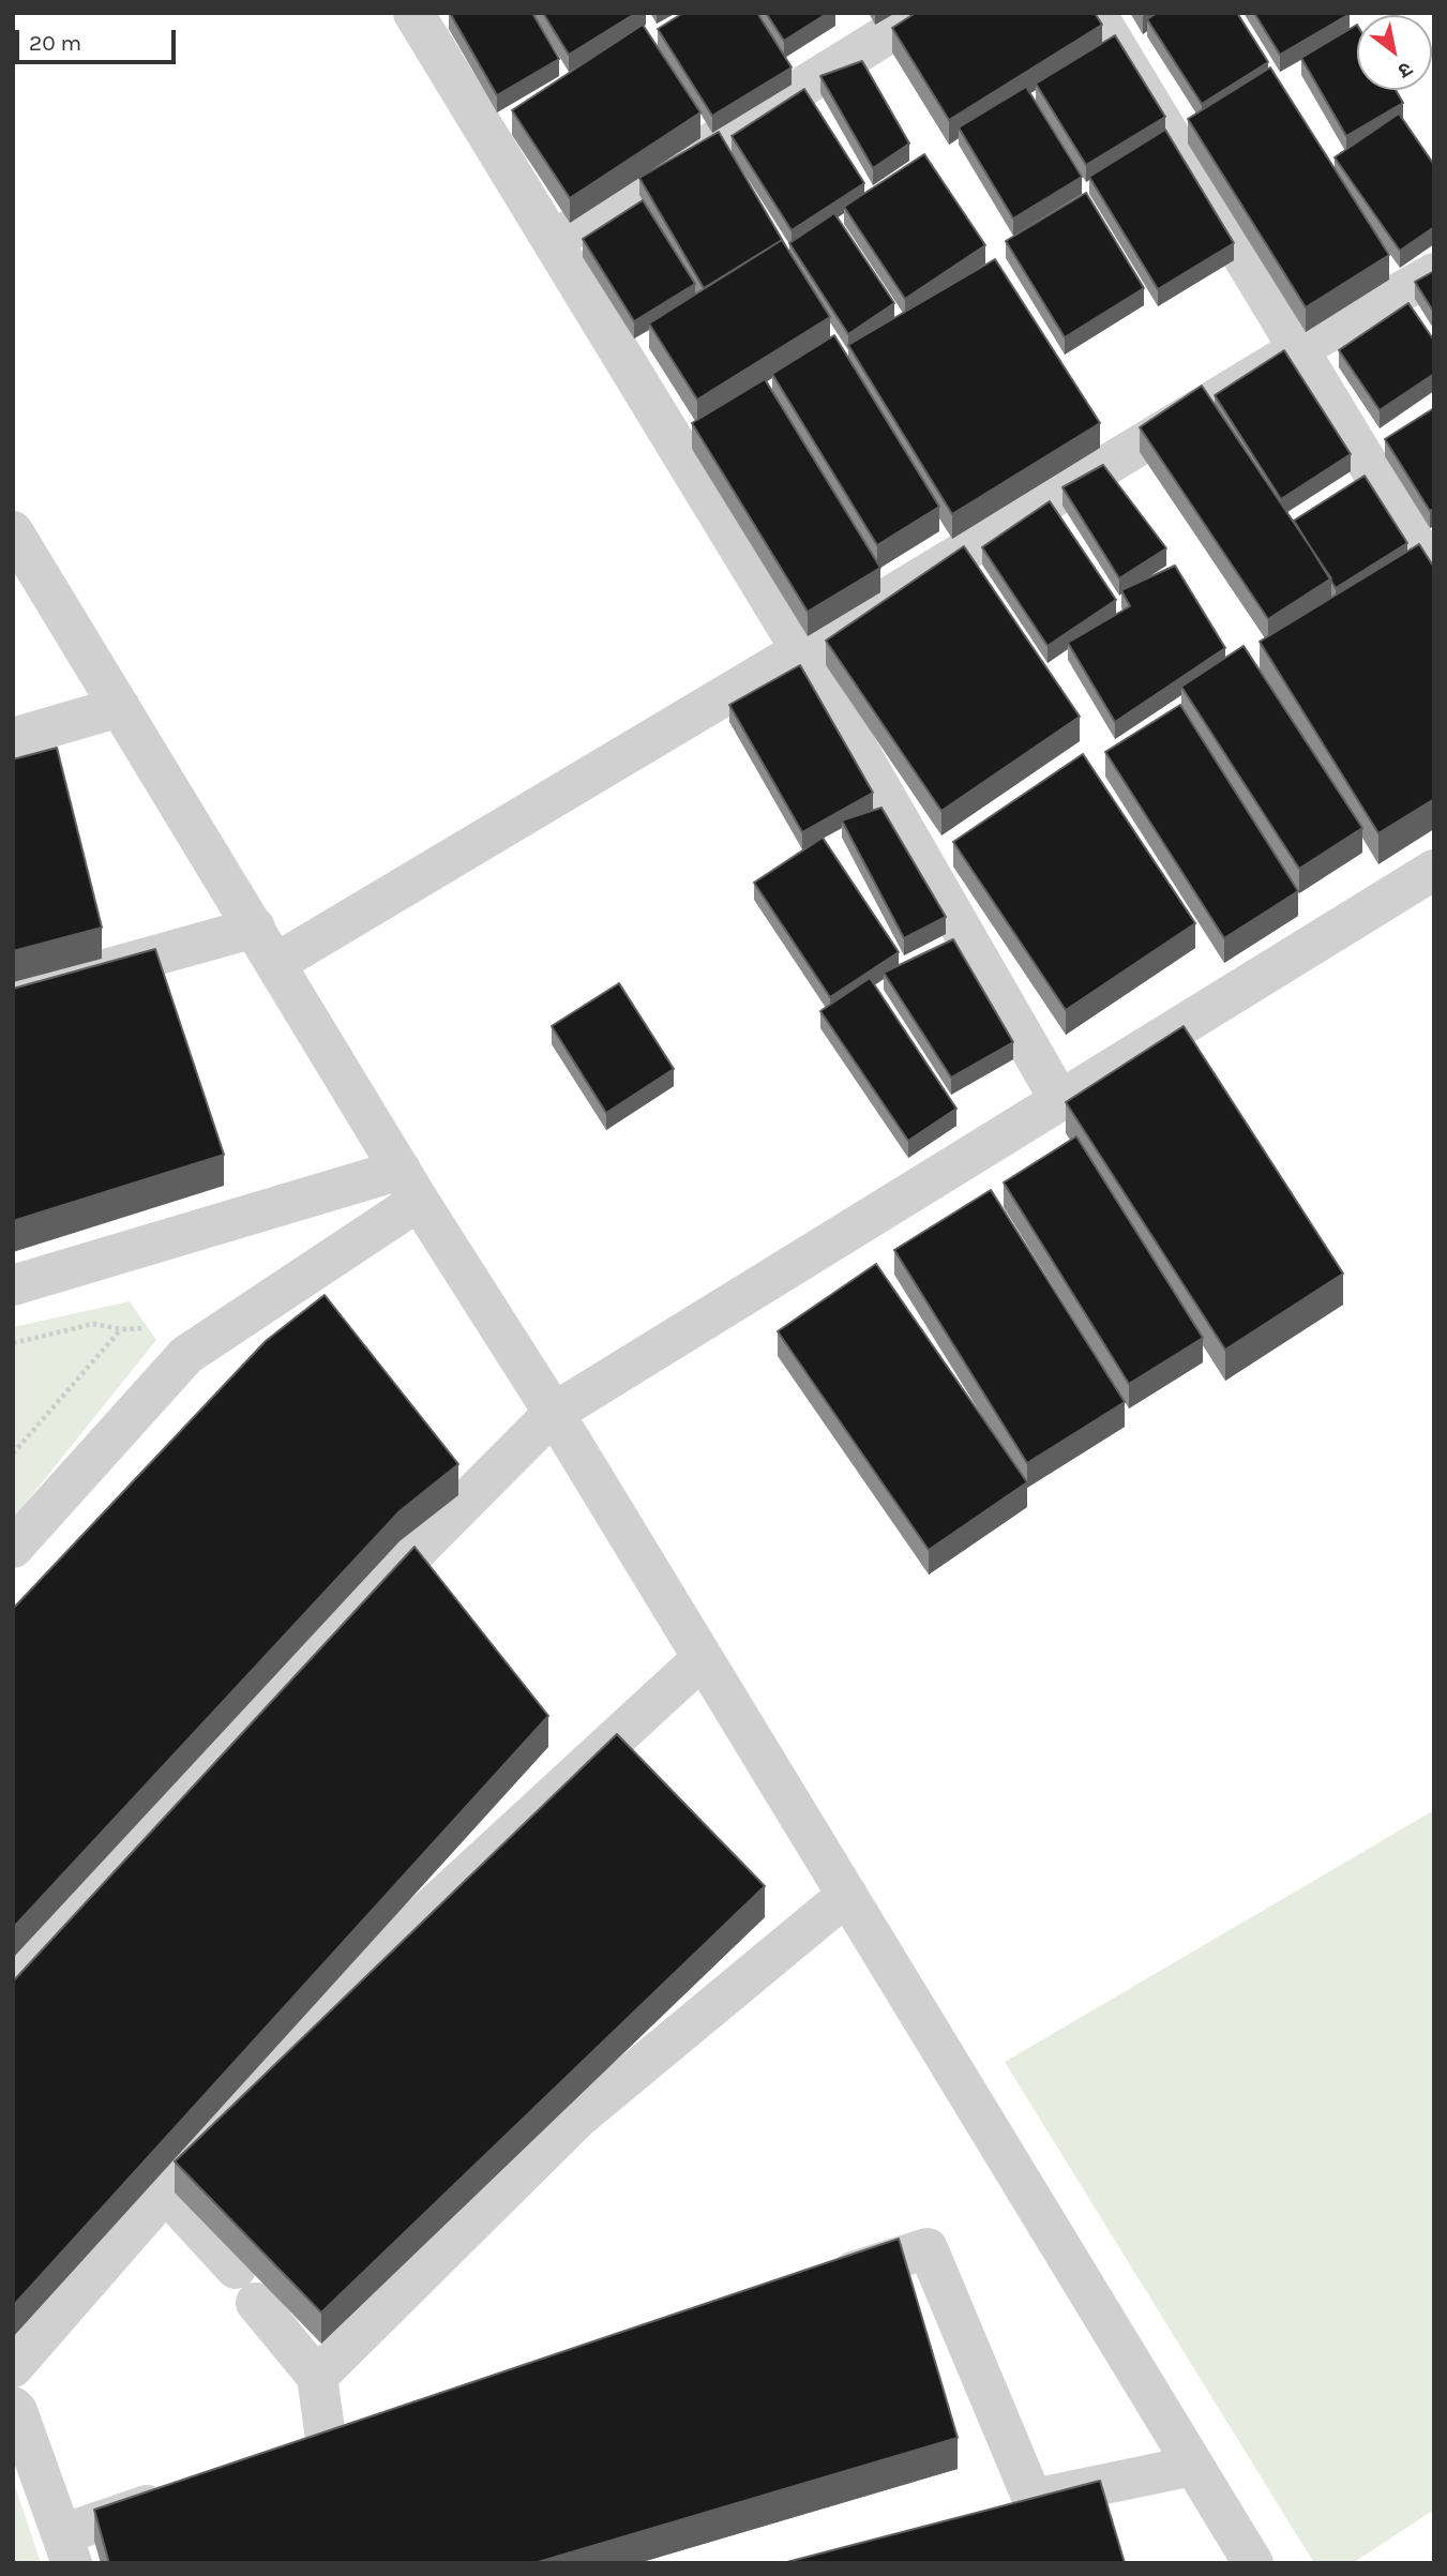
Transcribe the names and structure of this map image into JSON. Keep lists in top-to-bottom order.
{
  "scale_bar": "20 m",
  "north": "bottom right"
}
